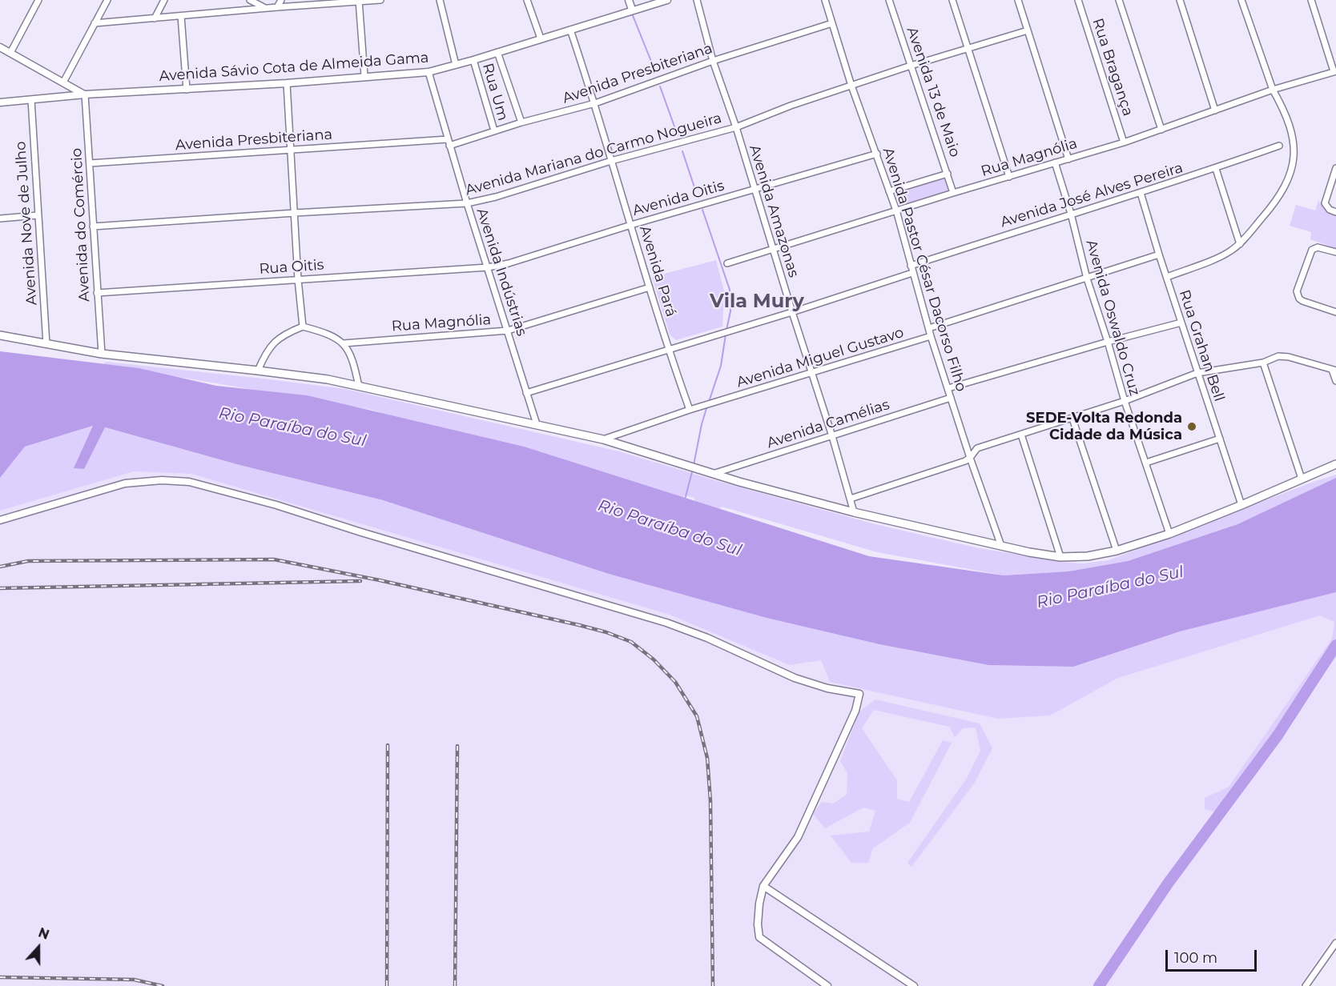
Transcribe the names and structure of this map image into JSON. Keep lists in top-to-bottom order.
{
  "streets": {
    "street": [
      "Avenida Sávio Cota de Almeida Gama",
      "Rua Bragança",
      "Avenida Presbiteriana",
      "Rua Um",
      "Avenida 13 de Maio",
      "Avenida Mariana do Carmo Nogueira",
      "Rua Magnólia",
      "Avenida José Alves Pereira",
      "Avenida Oitis",
      "Avenida Amazonas",
      "Avenida Nove de Julho",
      "Avenida do Comércio",
      "Rua Oitis",
      "Avenida Pastor César Dacorso Filho",
      "Avenida Pará",
      "Avenida Indústrias",
      "Avenida Oswaldo Cruz",
      "Rua Grahan Bell",
      "Avenida Miguel Gustavo",
      "Avenida Camélias"
    ]
  },
  "crossings": [
    ["Avenida Sávio Cota de Almeida Gama", "Rua Um"],
    ["Avenida Sávio Cota de Almeida Gama", "Avenida Nove de Julho"],
    ["Avenida Sávio Cota de Almeida Gama", "Avenida do Comércio"],
    ["Avenida Sávio Cota de Almeida Gama", "Avenida Pará"],
    ["Avenida Sávio Cota de Almeida Gama", "Avenida Indústrias"],
    ["Rua Bragança", "Rua Magnólia"],
    ["Avenida Presbiteriana", "Rua Um"],
    ["Avenida Presbiteriana", "Avenida Amazonas"],
    ["Avenida Presbiteriana", "Avenida do Comércio"],
    ["Avenida Presbiteriana", "Avenida Pastor César Dacorso Filho"],
    ["Avenida Presbiteriana", "Avenida Pará"],
    ["Avenida Presbiteriana", "Avenida Indústrias"],
    ["Avenida 13 de Maio", "Avenida Mariana do Carmo Nogueira"],
    ["Avenida 13 de Maio", "Rua Magnólia"],
    ["Avenida Mariana do Carmo Nogueira", "Avenida Amazonas"],
    ["Avenida Mariana do Carmo Nogueira", "Avenida do Comércio"],
    ["Avenida Mariana do Carmo Nogueira", "Avenida Pastor César Dacorso Filho"],
    ["Avenida Mariana do Carmo Nogueira", "Avenida Pará"],
    ["Avenida Mariana do Carmo Nogueira", "Avenida Indústrias"],
    ["Rua Magnólia", "Avenida Amazonas"],
    ["Rua Magnólia", "Avenida Pastor César Dacorso Filho"],
    ["Rua Magnólia", "Avenida Pará"],
    ["Rua Magnólia", "Avenida Indústrias"],
    ["Rua Magnólia", "Avenida Oswaldo Cruz"],
    ["Avenida José Alves Pereira", "Avenida Pastor César Dacorso Filho"],
    ["Avenida José Alves Pereira", "Avenida Oswaldo Cruz"],
    ["Avenida José Alves Pereira", "Rua Grahan Bell"],
    ["Avenida Oitis", "Avenida Amazonas"],
    ["Avenida Oitis", "Rua Oitis"],
    ["Avenida Oitis", "Avenida Pastor César Dacorso Filho"],
    ["Avenida Oitis", "Avenida Pará"],
    ["Avenida Oitis", "Avenida Indústrias"],
    ["Avenida Amazonas", "Avenida Miguel Gustavo"],
    ["Avenida Amazonas", "Avenida Camélias"],
    ["Avenida do Comércio", "Rua Oitis"],
    ["Rua Oitis", "Avenida Indústrias"],
    ["Avenida Pastor César Dacorso Filho", "Avenida Miguel Gustavo"],
    ["Avenida Pastor César Dacorso Filho", "Avenida Camélias"],
    ["Avenida Pará", "Avenida Miguel Gustavo"]
  ],
  "districts": ["Vila Mury"],
  "water": ["Rio Paraíba do Sul"],
  "places": ["SEDE-Volta Redonda Cidade da Música"],
  "scale_bar": "100 m",
  "north": "top"
}
